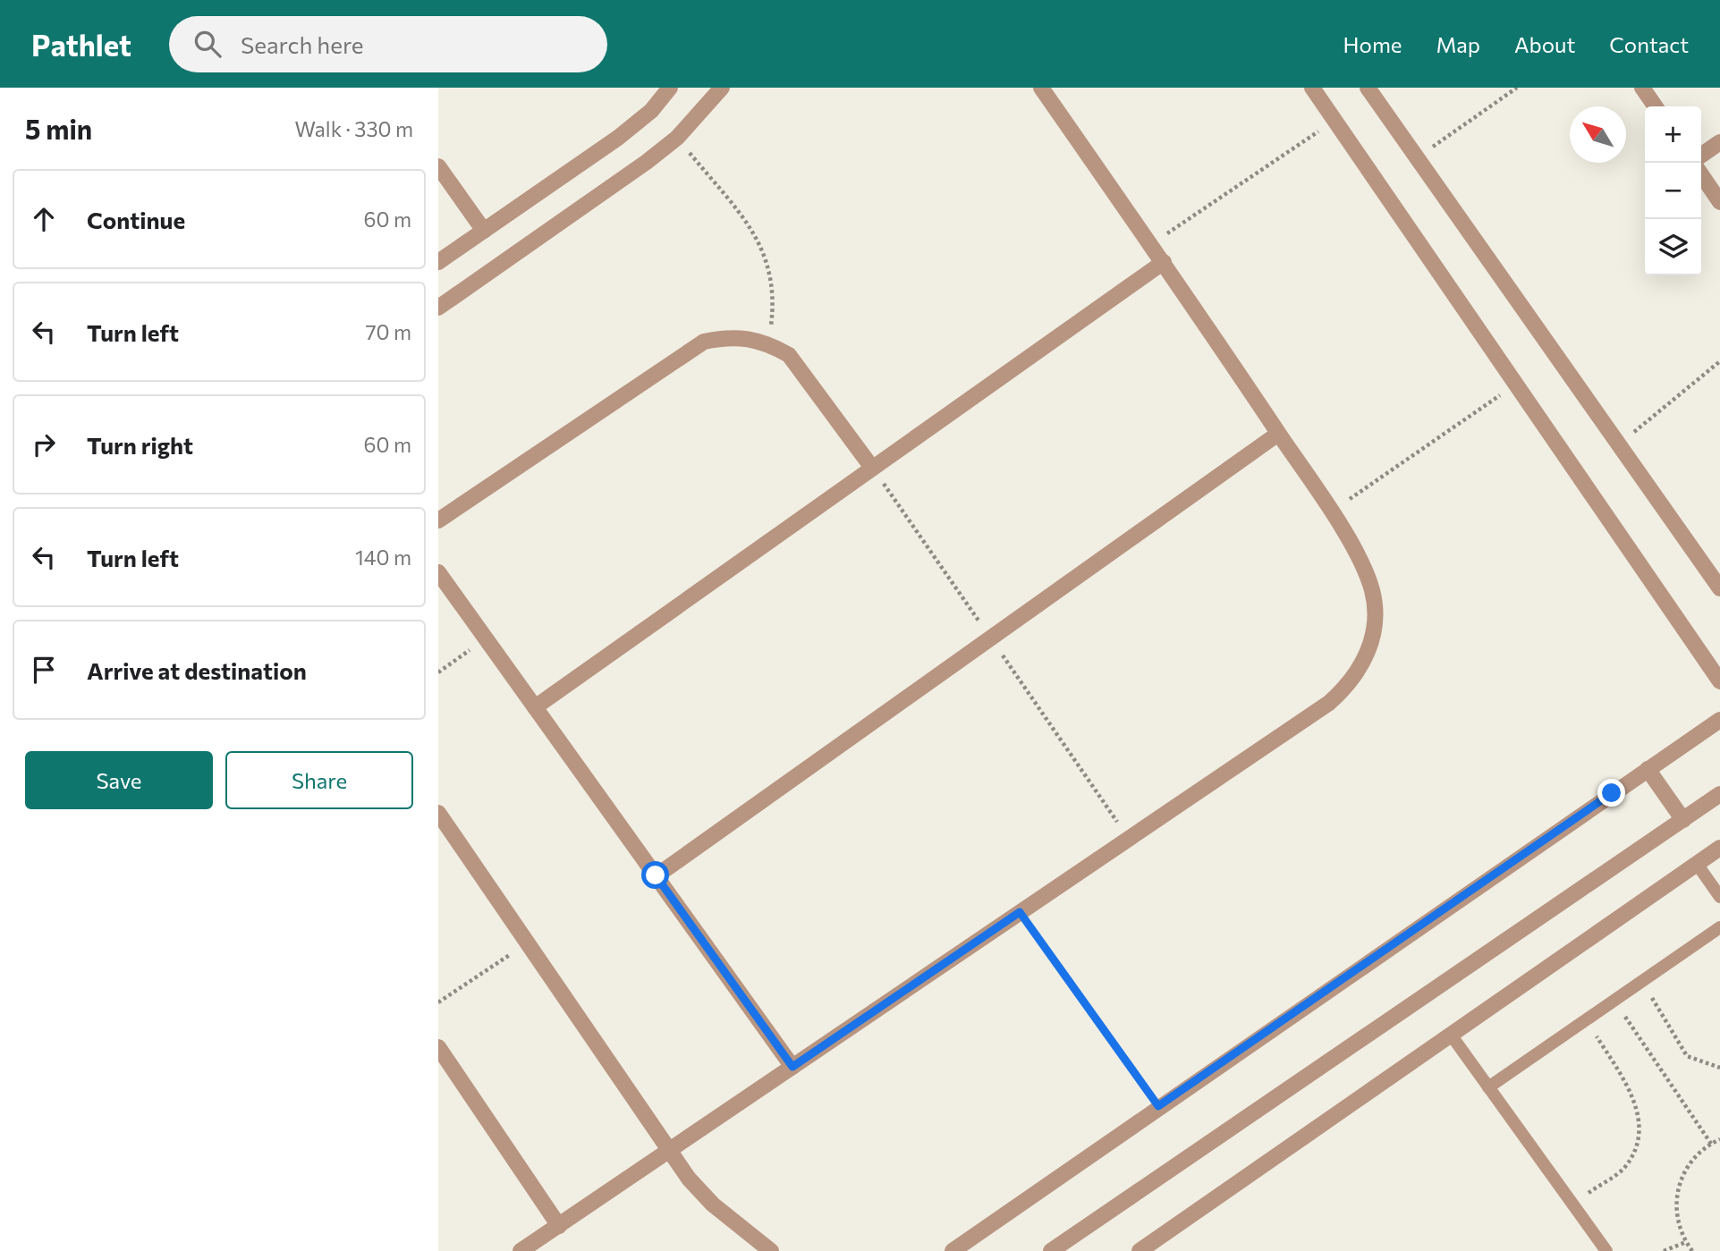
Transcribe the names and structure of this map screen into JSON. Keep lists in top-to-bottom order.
{
  "north": "top left",
  "page": {
    "header": "Pathlet",
    "search": "Search here",
    "nav": [
      "Home",
      "Map",
      "About",
      "Contact"
    ],
    "heading": ["5 min", "Walk · 330 m"],
    "map_buttons": ["+", "−"],
    "list": [
      ["Continue", "60 m"],
      ["Turn left", "70 m"],
      ["Turn right", "60 m"],
      ["Turn left", "140 m"],
      "Arrive at destination"
    ],
    "buttons": ["Save", "Share"]
  }
}
